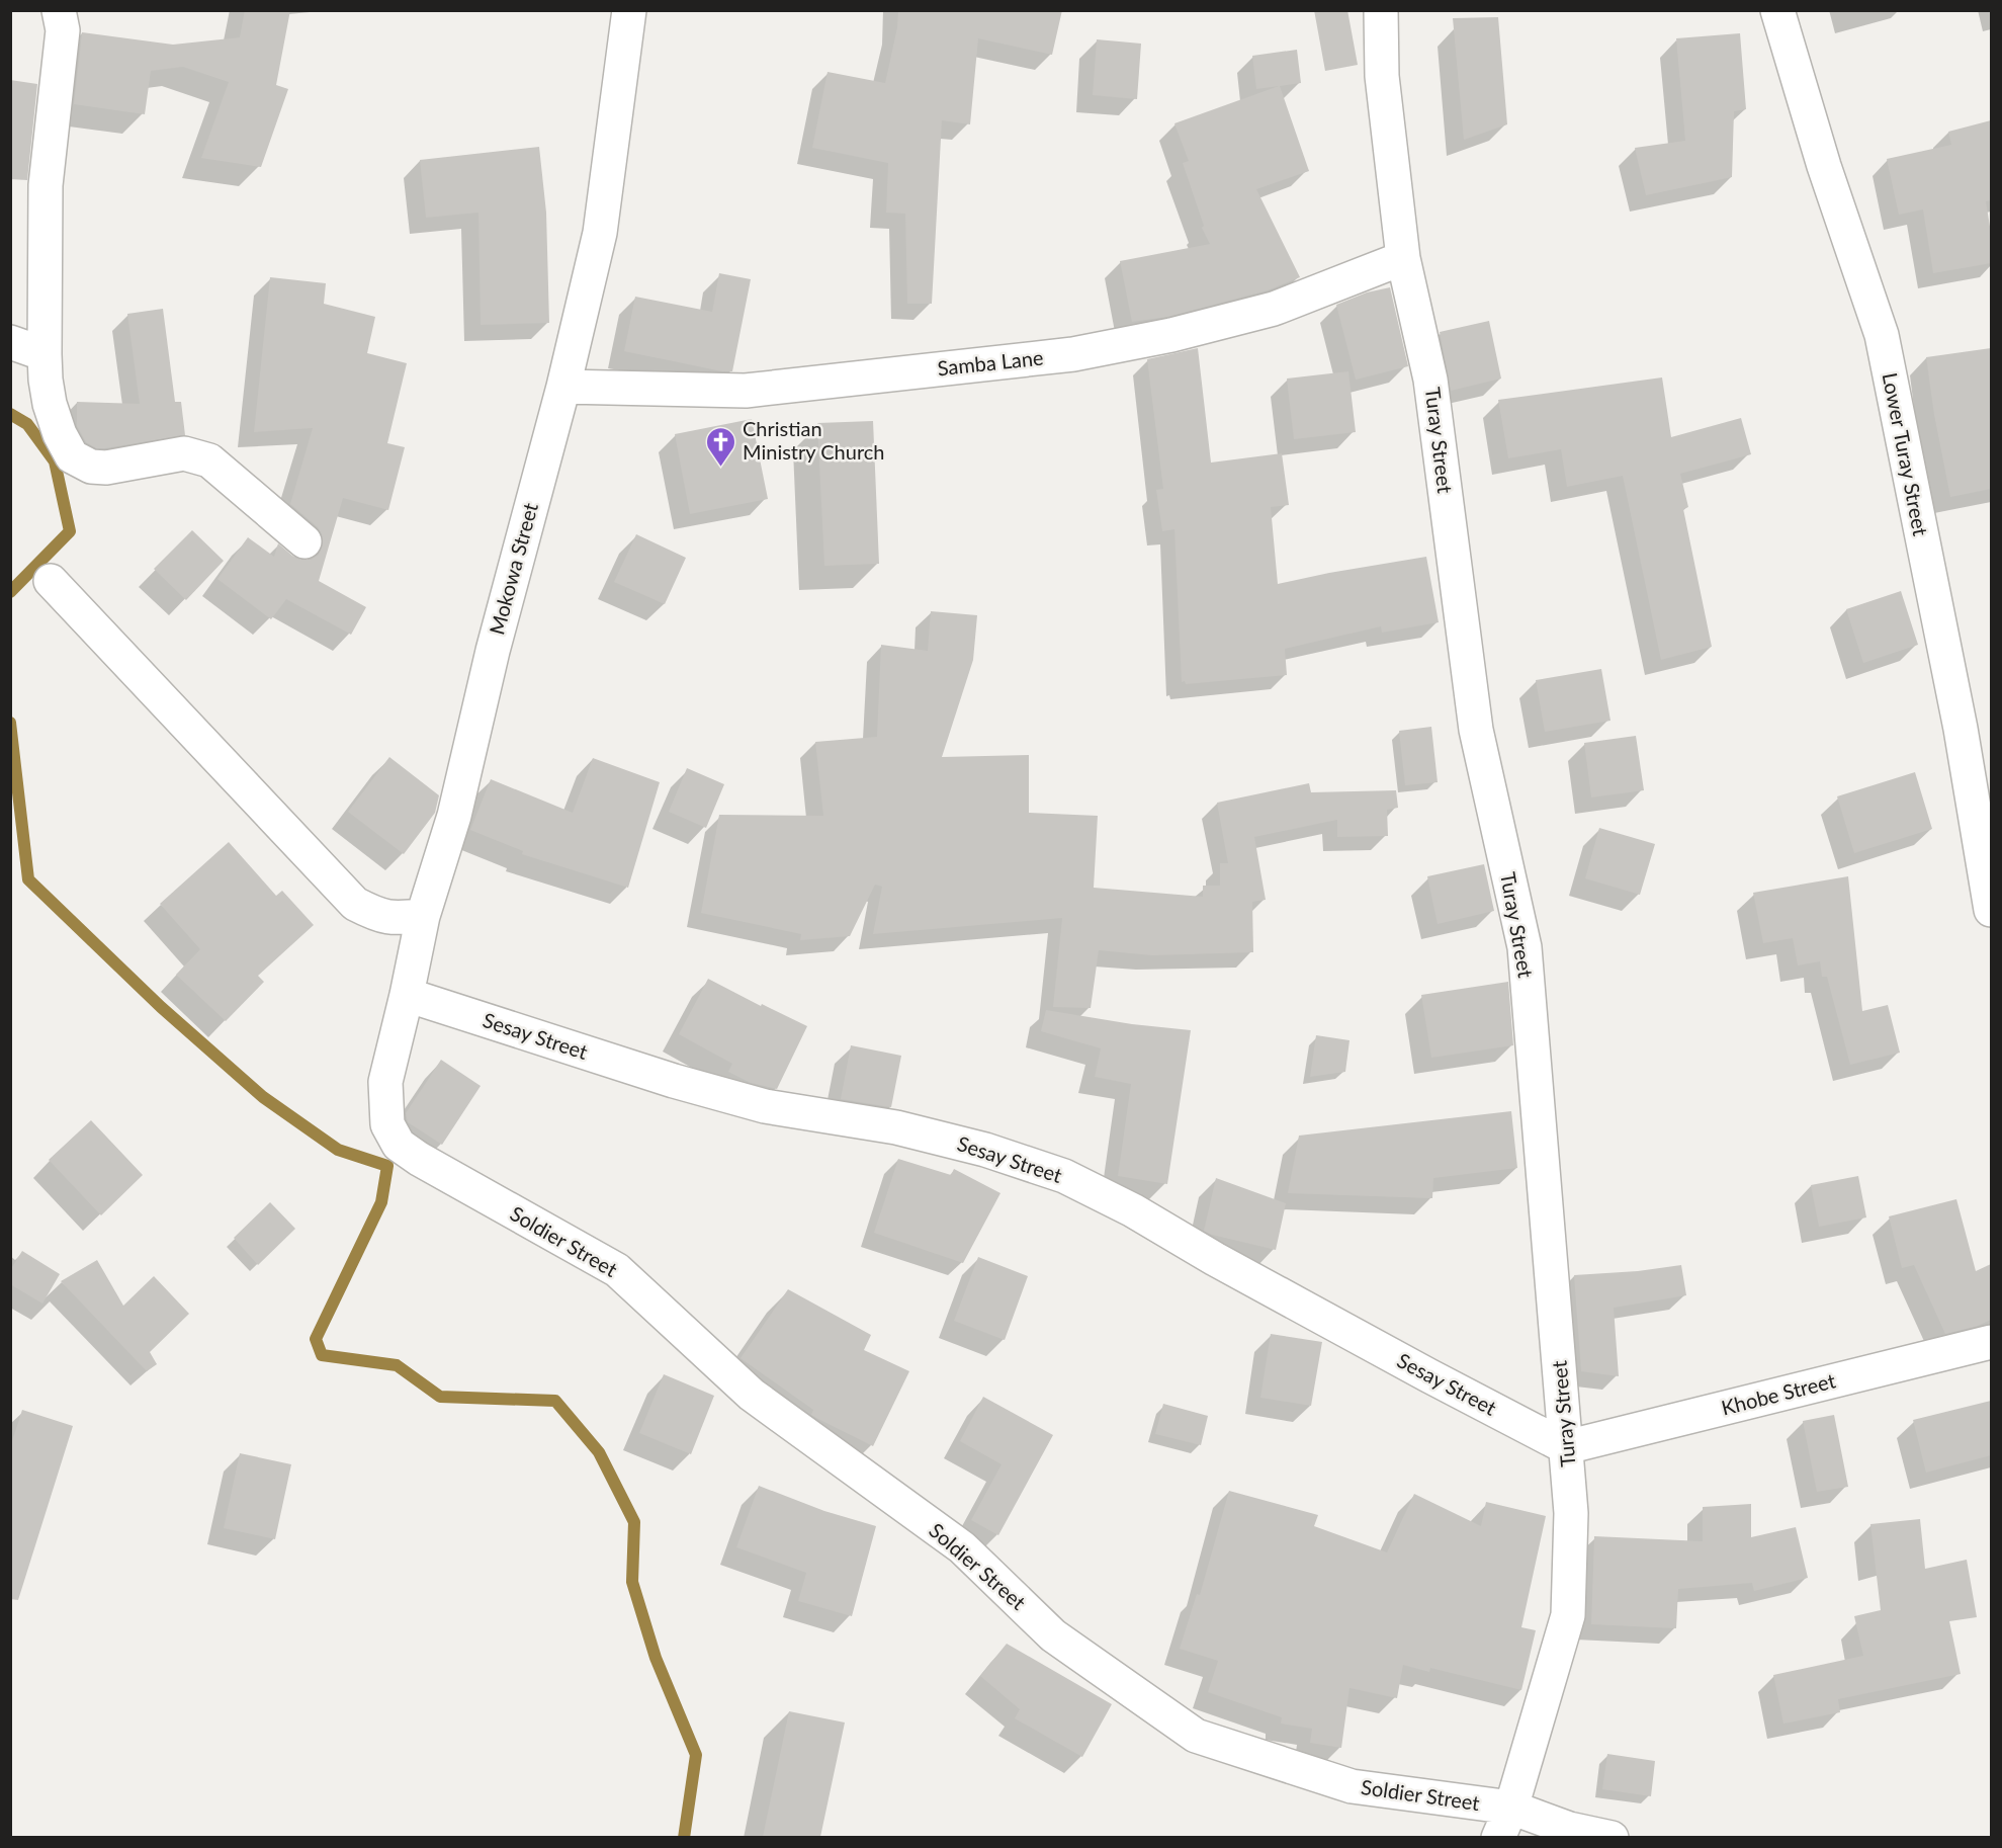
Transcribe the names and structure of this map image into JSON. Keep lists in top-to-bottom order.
{
  "streets": {
    "street": [
      "Samba Lane",
      "Turay Street",
      "Lower Turay Street",
      "Mokowa Street",
      "Sesay Street",
      "Soldier Street",
      "Khobe Street"
    ]
  },
  "crossings": [
    ["Samba Lane", "Turay Street"],
    ["Samba Lane", "Mokowa Street"],
    ["Turay Street", "Sesay Street"],
    ["Turay Street", "Soldier Street"],
    ["Turay Street", "Khobe Street"],
    ["Mokowa Street", "Sesay Street"],
    ["Mokowa Street", "Soldier Street"],
    ["Sesay Street", "Khobe Street"]
  ],
  "places": {
    "church": ["Christian Ministry Church"]
  }
}
